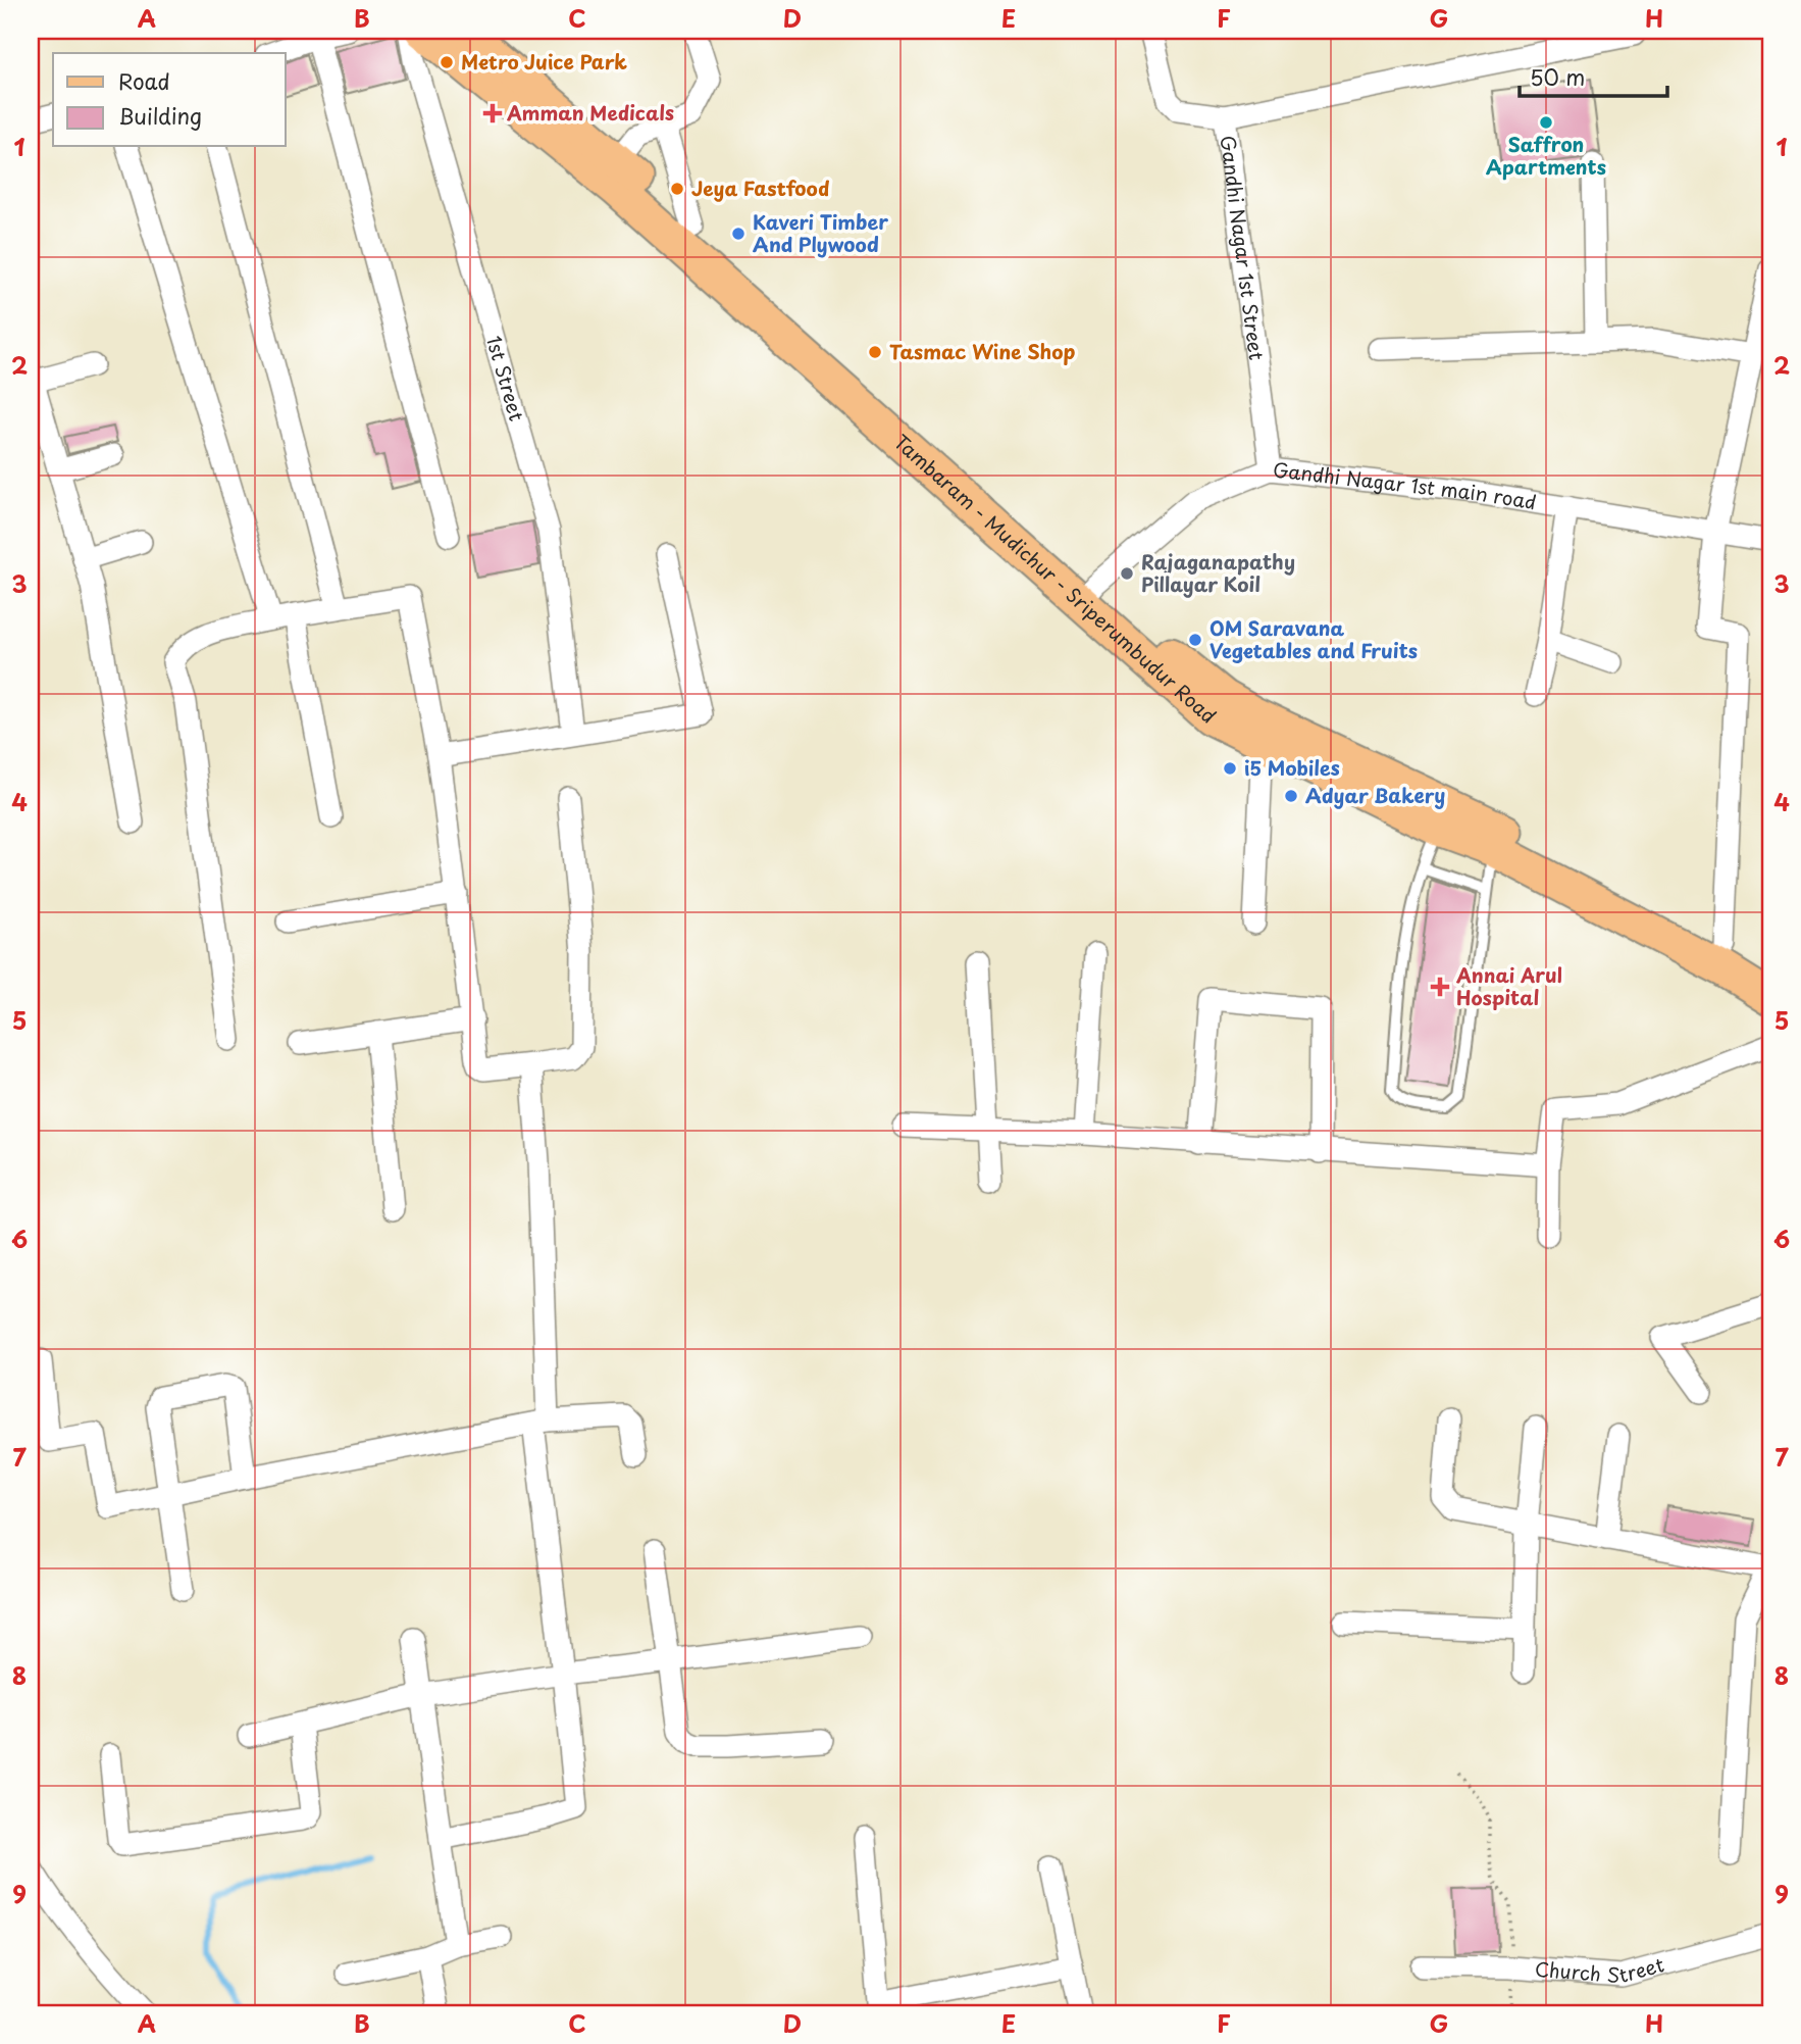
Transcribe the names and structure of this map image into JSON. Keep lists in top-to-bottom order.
{
  "streets": {
    "main road": ["Tambaram - Mudichur - Sriperumbudur Road"],
    "street": [
      "Gandhi Nagar 1st Street",
      "1st Street",
      "Gandhi Nagar 1st main road",
      "Church Street"
    ]
  },
  "crossings": [
    ["Gandhi Nagar 1st Street", "Gandhi Nagar 1st main road"],
    ["Gandhi Nagar 1st main road", "Tambaram - Mudichur - Sriperumbudur Road"]
  ],
  "places": {
    "other": [
      "Metro Juice Park",
      "Saffron Apartments",
      "Jeya Fastfood",
      "Kaveri Timber And Plywood",
      "Tasmac Wine Shop",
      "Rajaganapathy Pillayar Koil",
      "OM Saravana Vegetables and Fruits",
      "i5 Mobiles",
      "Adyar Bakery"
    ],
    "health": ["Amman Medicals", "Annai Arul Hospital"]
  },
  "legend": ["Road", "Building"],
  "scale_bar": "50 m",
  "grid": {
    "columns": [
      "A",
      "B",
      "C",
      "D",
      "E",
      "F",
      "G",
      "H"
    ],
    "rows": [
      "1",
      "2",
      "3",
      "4",
      "5",
      "6",
      "7",
      "8",
      "9"
    ]
  }
}
